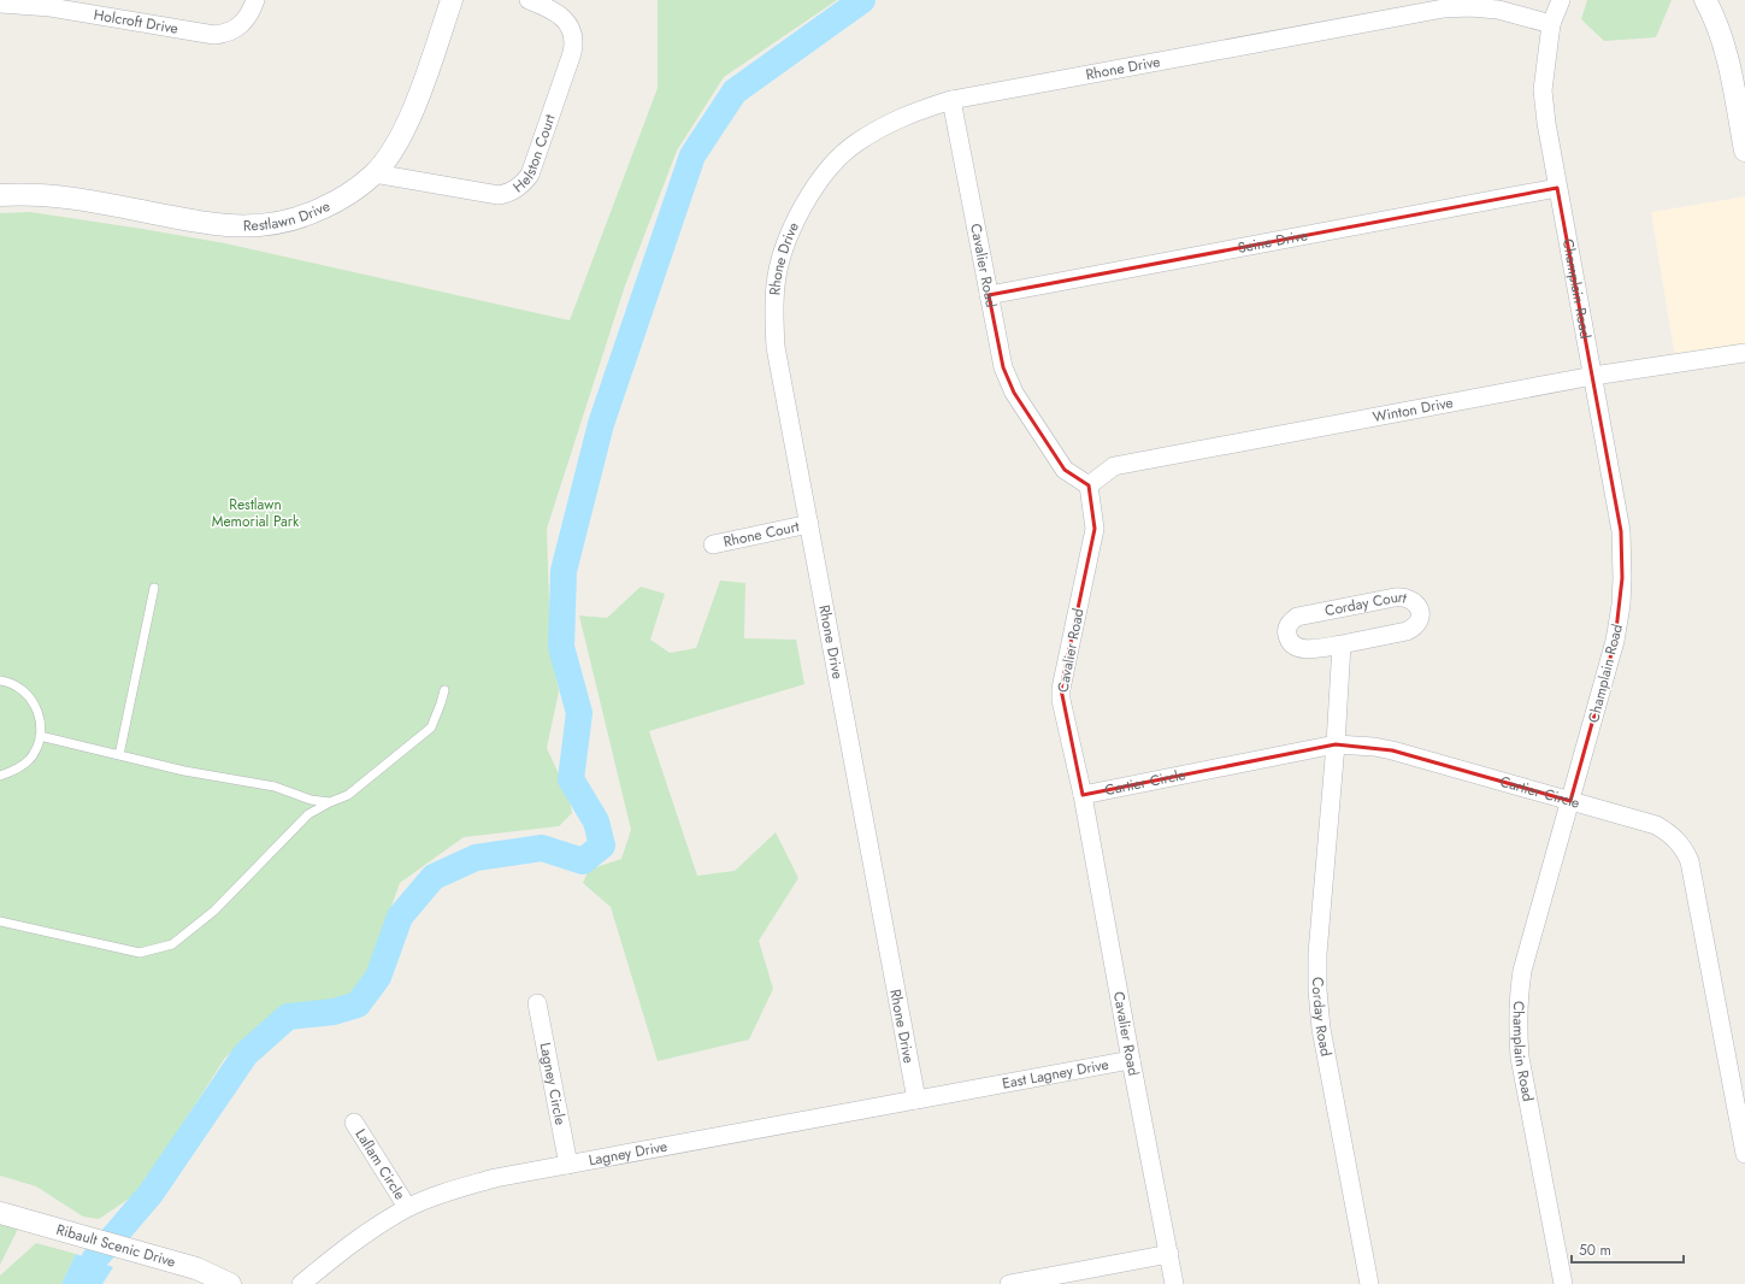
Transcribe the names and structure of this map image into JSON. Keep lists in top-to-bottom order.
{
  "streets": {
    "street": [
      "Holcroft Drive",
      "Rhone Drive",
      "Helston Court",
      "Restlawn Drive",
      "Seine Drive",
      "Cavalier Road",
      "Champlain Road",
      "Winton Drive",
      "Rhone Court",
      "Corday Court",
      "Cartier Circle",
      "Corday Road",
      "East Lagney Drive",
      "Lagney Circle",
      "Lagney Drive",
      "Laflam Circle",
      "Ribault Scenic Drive"
    ]
  },
  "crossings": [
    ["Rhone Drive", "Cavalier Road"],
    ["Rhone Drive", "Champlain Road"],
    ["Rhone Drive", "Rhone Court"],
    ["Rhone Drive", "Lagney Drive"],
    ["Helston Court", "Restlawn Drive"],
    ["Seine Drive", "Cavalier Road"],
    ["Seine Drive", "Champlain Road"],
    ["Cavalier Road", "Winton Drive"],
    ["Cavalier Road", "Cartier Circle"],
    ["Cavalier Road", "East Lagney Drive"],
    ["Champlain Road", "Winton Drive"],
    ["Champlain Road", "Cartier Circle"],
    ["Cartier Circle", "Corday Road"],
    ["East Lagney Drive", "Lagney Drive"],
    ["Lagney Circle", "Lagney Drive"],
    ["Lagney Drive", "Laflam Circle"]
  ],
  "parks": ["Restlawn Memorial Park"],
  "scale_bar": "50 m"
}
